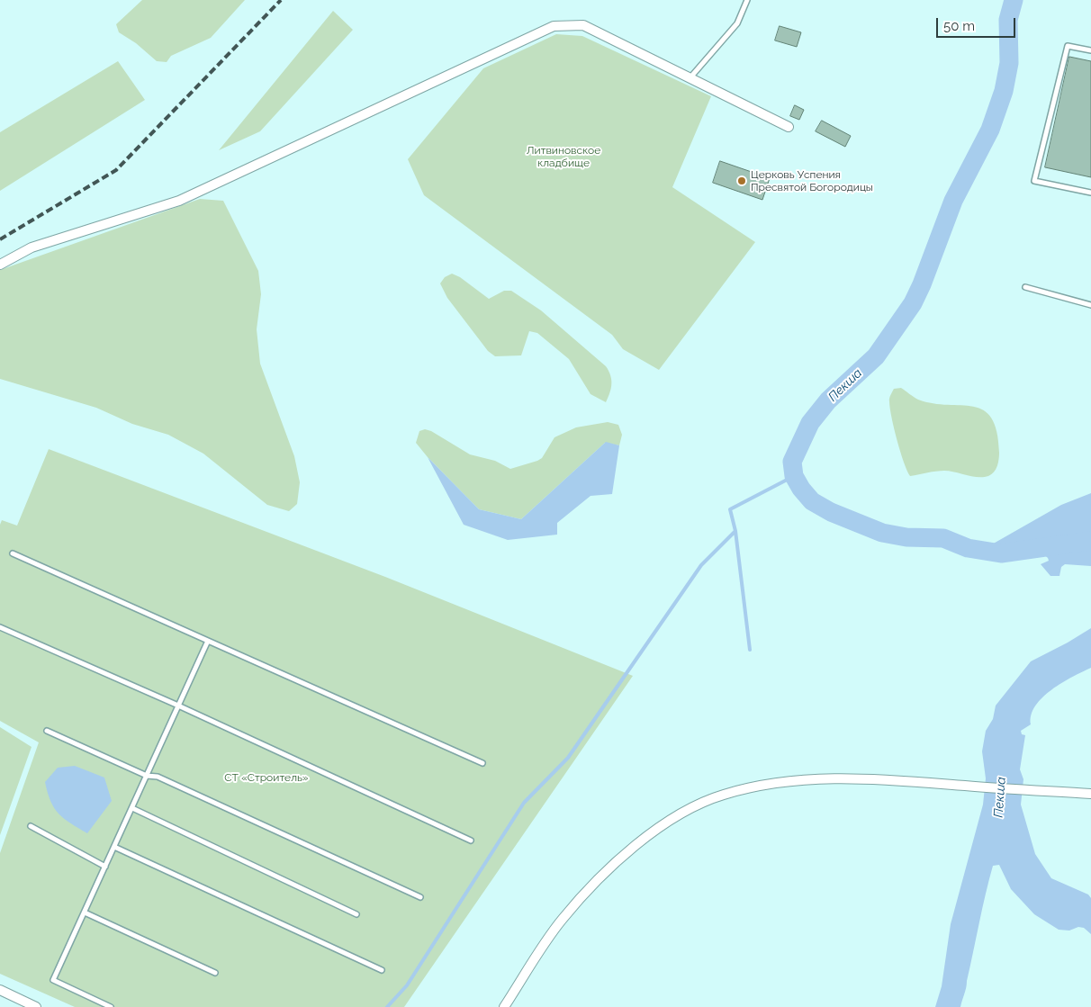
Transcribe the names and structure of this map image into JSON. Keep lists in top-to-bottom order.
{
  "water": ["Пекша"],
  "parks": ["Литвиновское кладбище", "СТ «Строитель»"],
  "places": ["Церковь Успения Пресвятой Богородицы"],
  "scale_bar": "50 m"
}
